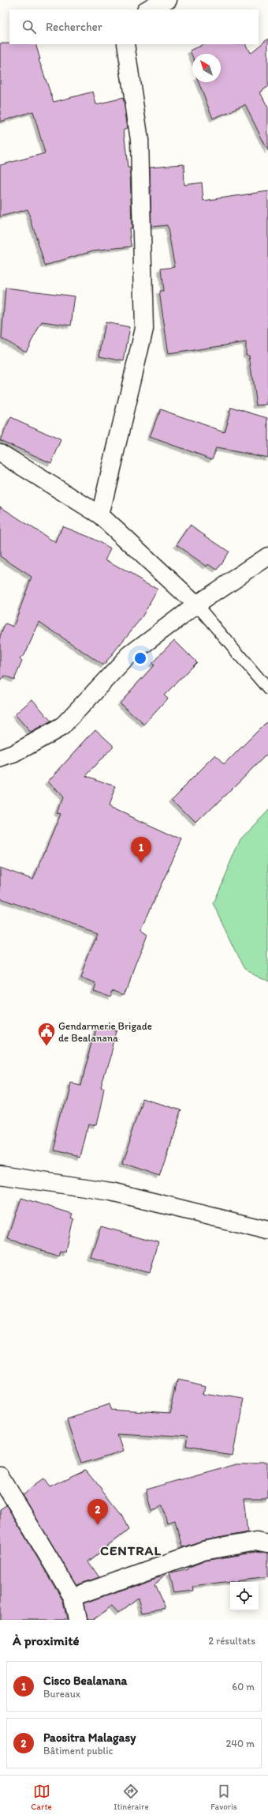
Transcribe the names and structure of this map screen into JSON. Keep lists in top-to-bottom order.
{
  "districts": ["CENTRAL"],
  "places": {
    "public building": ["Gendarmerie Brigade de Bealanana"]
  },
  "north": "top left",
  "page": {
    "search": "Rechercher",
    "pins": ["1", "2"],
    "heading": ["À proximité", "2 résultats"],
    "list": [
      {
        "mark": "1",
        "name": "Cisco Bealanana",
        "note": "Bureaux",
        "value": "60 m"
      },
      {
        "mark": "2",
        "name": "Paositra Malagasy",
        "note": "Bâtiment public",
        "value": "240 m"
      }
    ],
    "nav": ["Carte", "Itinéraire", "Favoris"]
  }
}
